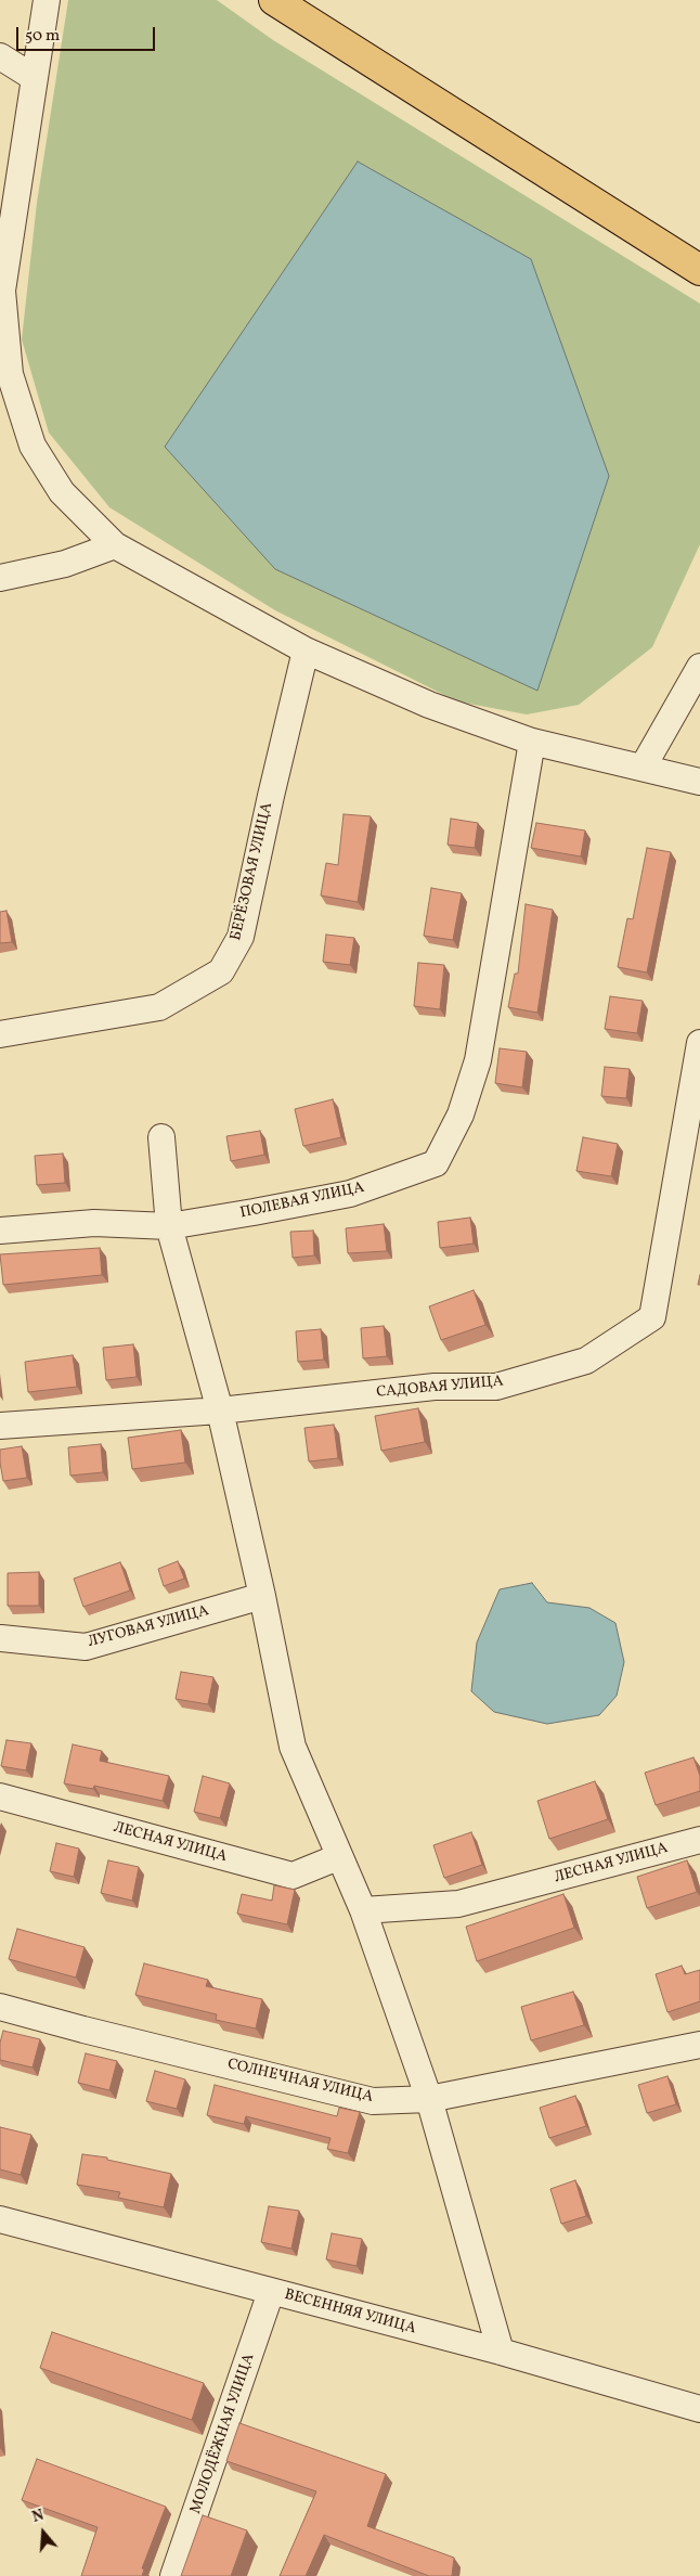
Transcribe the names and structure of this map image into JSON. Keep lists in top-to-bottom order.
{
  "streets": {
    "street": [
      "БЕРЁЗОВАЯ УЛИЦА",
      "ПОЛЕВАЯ УЛИЦА",
      "САДОВАЯ УЛИЦА",
      "ЛУГОВАЯ УЛИЦА",
      "ЛЕСНАЯ УЛИЦА",
      "СОЛНЕЧНАЯ УЛИЦА",
      "ВЕСЕННЯЯ УЛИЦА",
      "МОЛОДЁЖНАЯ УЛИЦА"
    ]
  },
  "crossings": [
    ["ВЕСЕННЯЯ УЛИЦА", "МОЛОДЁЖНАЯ УЛИЦА"]
  ],
  "scale_bar": "50 m",
  "north": "top"
}
